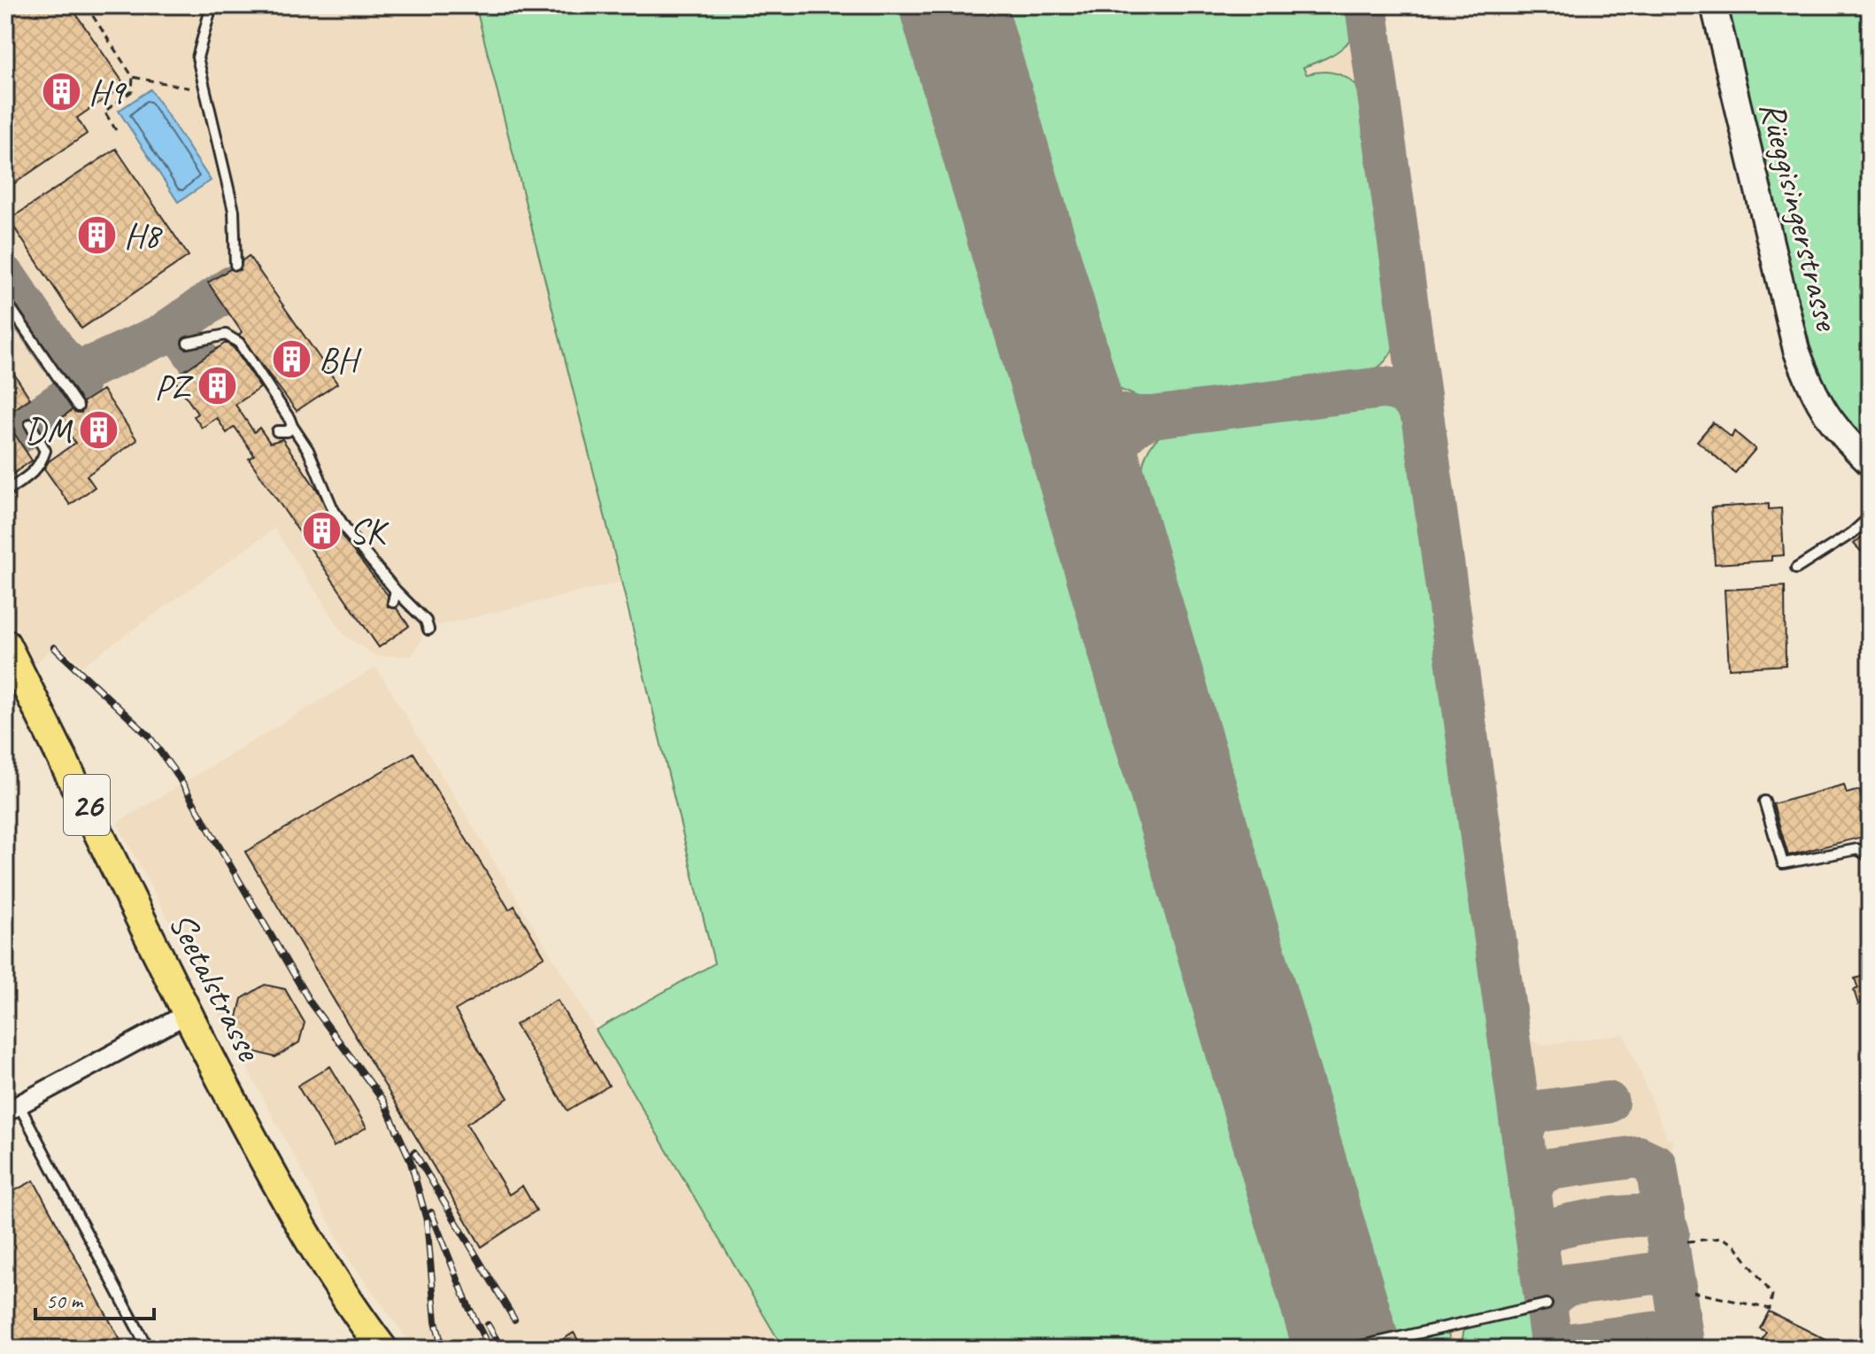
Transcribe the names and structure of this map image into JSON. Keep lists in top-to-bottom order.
{
  "streets": {
    "main road": ["Rüeggisingerstrasse", "26", "Seetalstrasse"]
  },
  "places": {
    "building": [
      "H9",
      "H8",
      "BH",
      "PZ",
      "DM",
      "SK"
    ]
  },
  "scale_bar": "50 m"
}
